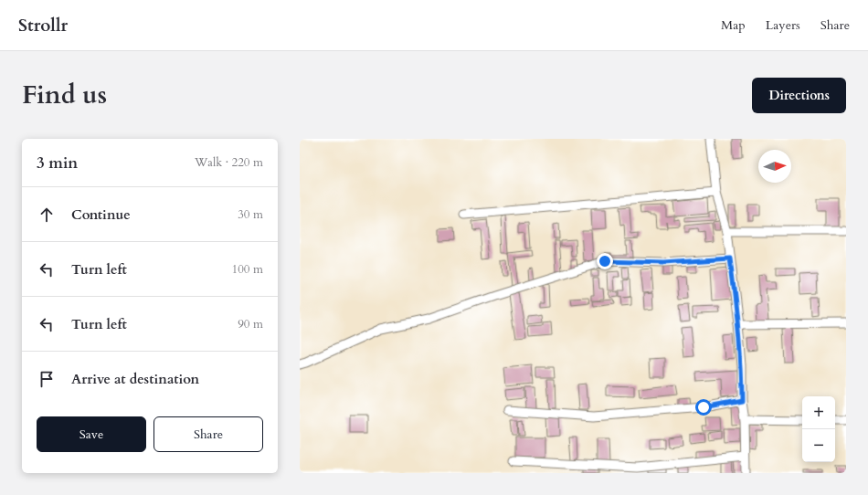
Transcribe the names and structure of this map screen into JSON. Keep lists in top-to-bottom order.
{
  "north": "right",
  "page": {
    "header": "Strollr",
    "nav": ["Map", "Layers", "Share"],
    "title": "Find us",
    "buttons": [
      "Directions",
      ["Save", "Share"]
    ],
    "heading": ["3 min", "Walk · 220 m"],
    "list": [
      ["Continue", "30 m"],
      ["Turn left", "100 m"],
      ["Turn left", "90 m"],
      "Arrive at destination"
    ],
    "map_buttons": ["+", "−"]
  }
}
